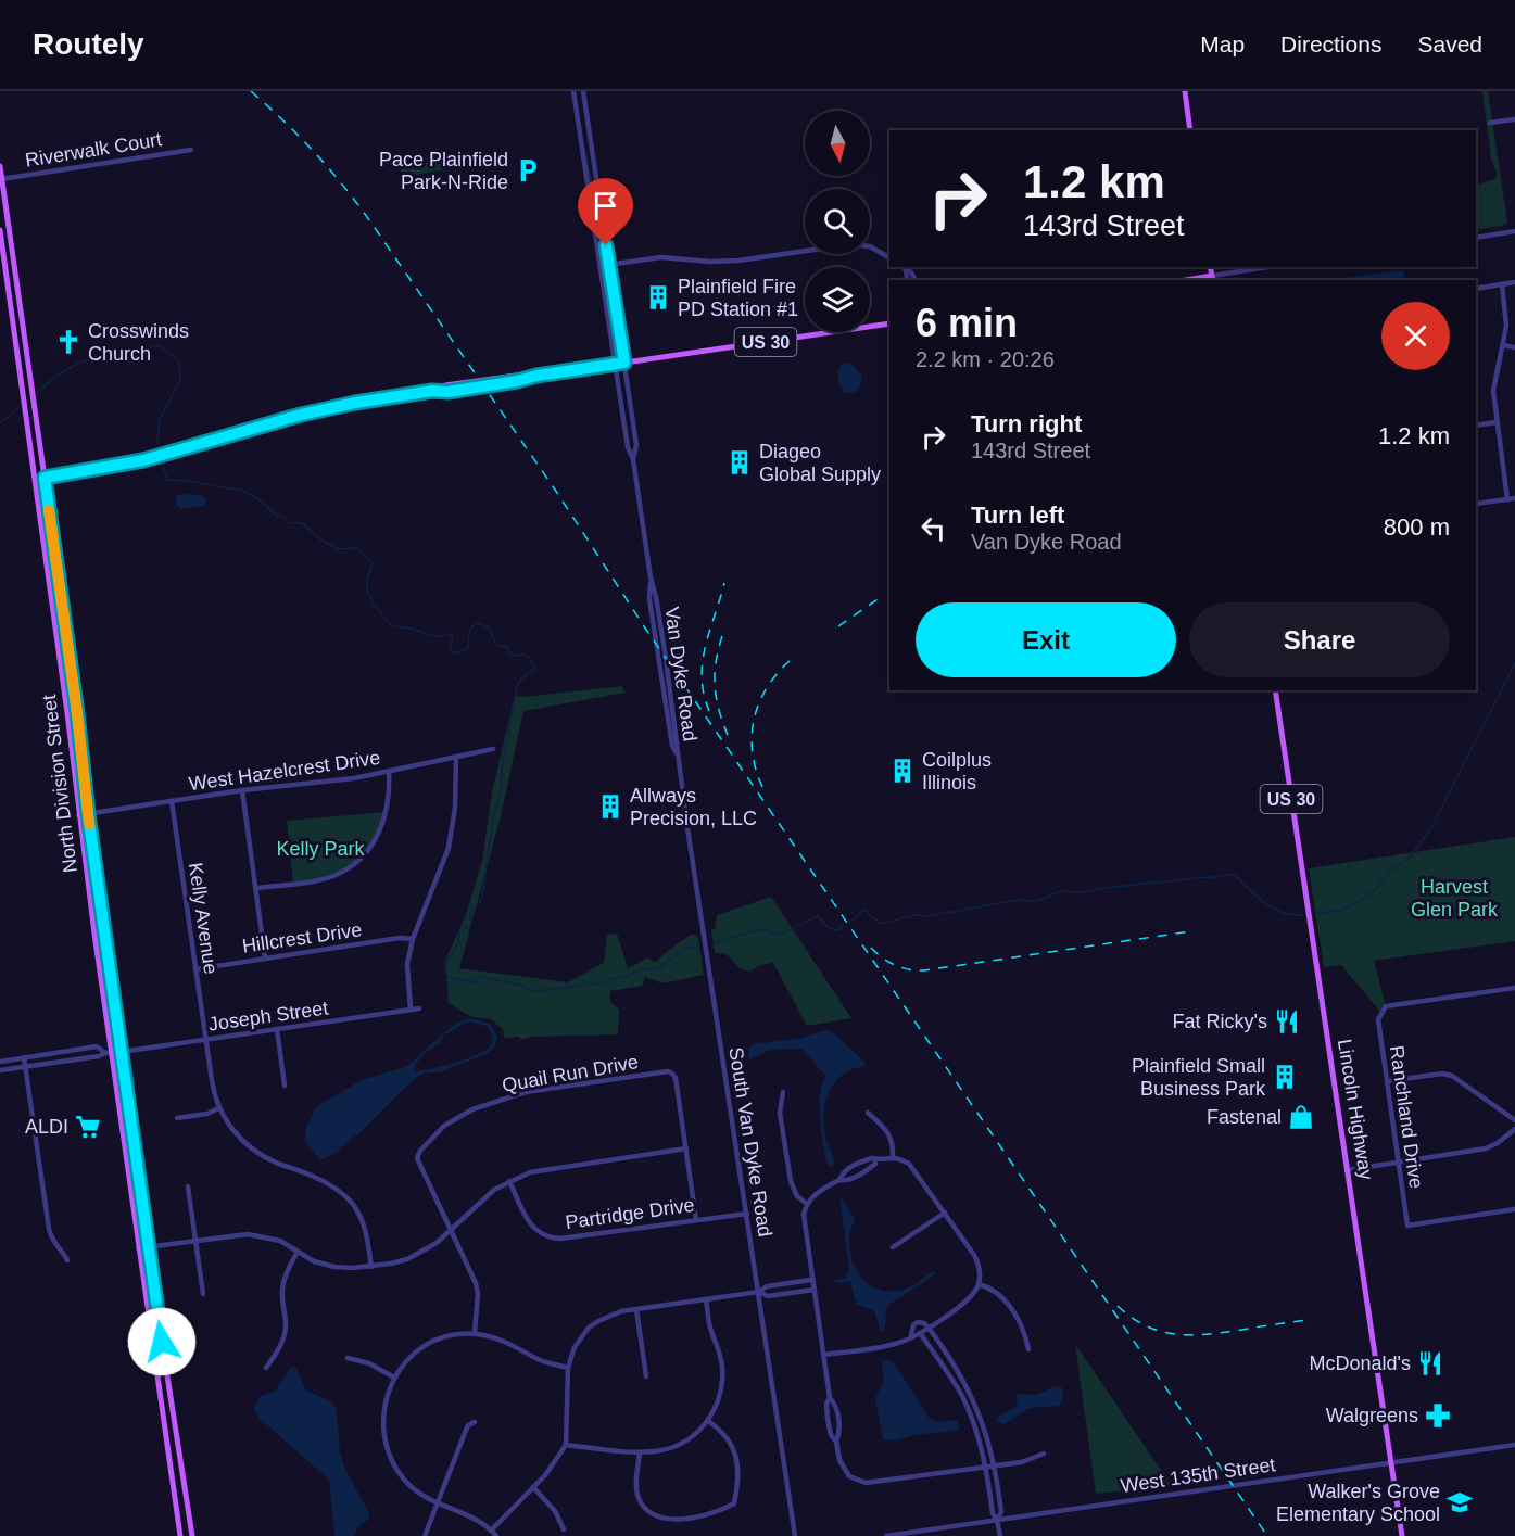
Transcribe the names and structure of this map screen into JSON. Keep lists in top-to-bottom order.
{
  "streets": {
    "main road": ["US 30", "North Division Street", "Lincoln Highway"],
    "street": [
      "Riverwalk Court",
      "Van Dyke Road",
      "West Hazelcrest Drive",
      "Kelly Avenue",
      "Hillcrest Drive",
      "Joseph Street",
      "Quail Run Drive",
      "Ranchland Drive",
      "South Van Dyke Road",
      "Partridge Drive",
      "West 135th Street"
    ]
  },
  "crossings": [
    ["Riverwalk Court", "North Division Street"],
    ["US 30", "Van Dyke Road"],
    ["US 30", "North Division Street"],
    ["Van Dyke Road", "South Van Dyke Road"],
    ["West Hazelcrest Drive", "North Division Street"],
    ["West Hazelcrest Drive", "Kelly Avenue"],
    ["North Division Street", "Joseph Street"],
    ["Kelly Avenue", "Hillcrest Drive"],
    ["Kelly Avenue", "Joseph Street"],
    ["Quail Run Drive", "Partridge Drive"],
    ["Lincoln Highway", "West 135th Street"],
    ["South Van Dyke Road", "Partridge Drive"]
  ],
  "parks": ["Kelly Park", "Harvest Glen Park"],
  "places": {
    "parking": ["Pace Plainfield Park-N-Ride"],
    "building": [
      "Plainfield Fire PD Station #1",
      "Diageo Global Supply",
      "Coilplus Illinois",
      "Allways Precision, LLC",
      "Plainfield Small Business Park"
    ],
    "church": ["Crosswinds Church"],
    "restaurant": ["Fat Ricky's", "McDonald's"],
    "shop": ["Fastenal"],
    "supermarket": ["ALDI"],
    "pharmacy": ["Walgreens"],
    "school or university": ["Walker's Grove Elementary School"]
  },
  "north": "bottom",
  "page": {
    "header": "Routely",
    "nav": ["Map", "Directions", "Saved"],
    "turn": ["1.2 km", "143rd Street"],
    "heading": ["6 min", "2.2 km · 20:26"],
    "list": [
      {
        "name": "Turn right",
        "note": "143rd Street",
        "value": "1.2 km"
      },
      {
        "name": "Turn left",
        "note": "Van Dyke Road",
        "value": "800 m"
      }
    ],
    "buttons": ["Exit", "Share"]
  }
}
